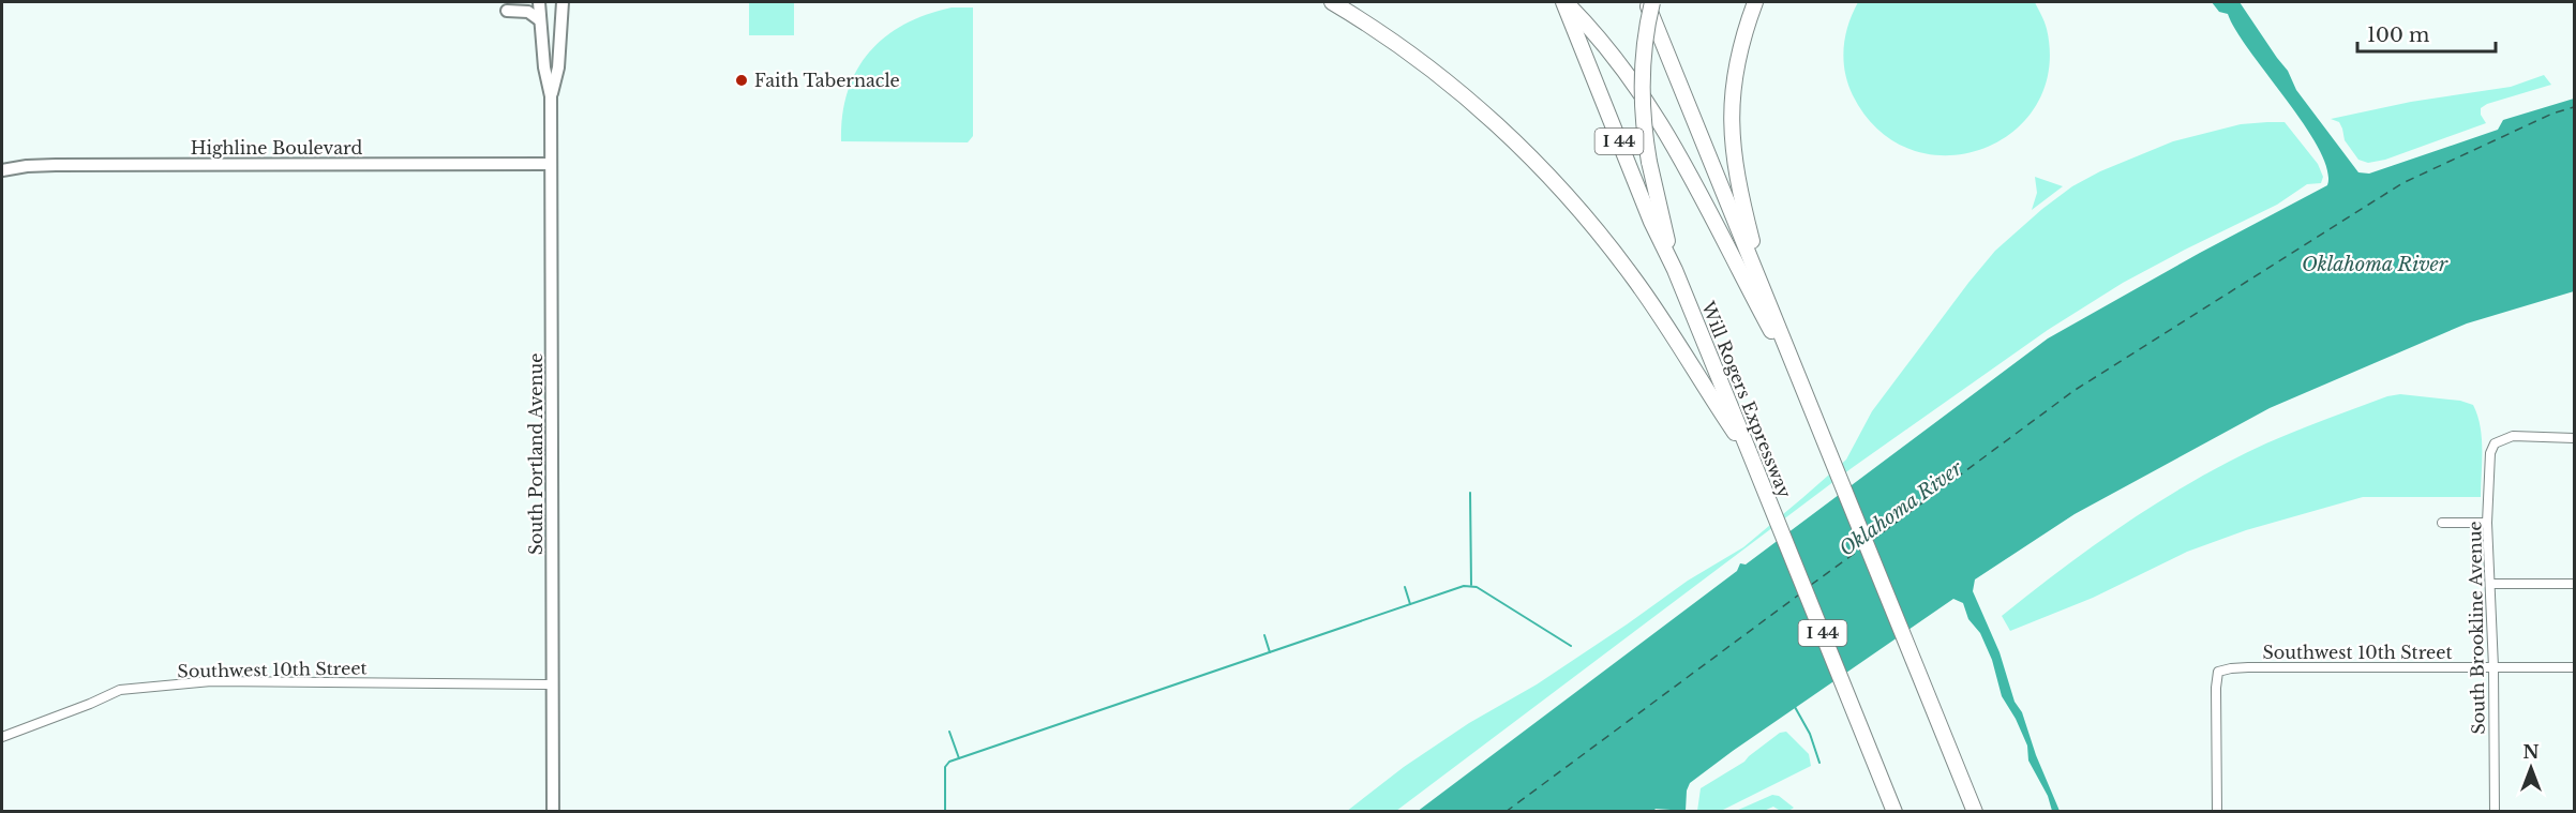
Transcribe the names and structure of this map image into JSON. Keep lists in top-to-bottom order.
{
  "streets": {
    "highway": ["I 44", "Will Rogers Expressway"],
    "main road": ["Highline Boulevard", "South Portland Avenue"],
    "street": ["South Brookline Avenue", "Southwest 10th Street"]
  },
  "crossings": [
    ["Highline Boulevard", "South Portland Avenue"],
    ["South Portland Avenue", "Southwest 10th Street"],
    ["South Brookline Avenue", "Southwest 10th Street"]
  ],
  "water": ["Oklahoma River"],
  "places": ["Faith Tabernacle"],
  "scale_bar": "100 m",
  "north": "top"
}
